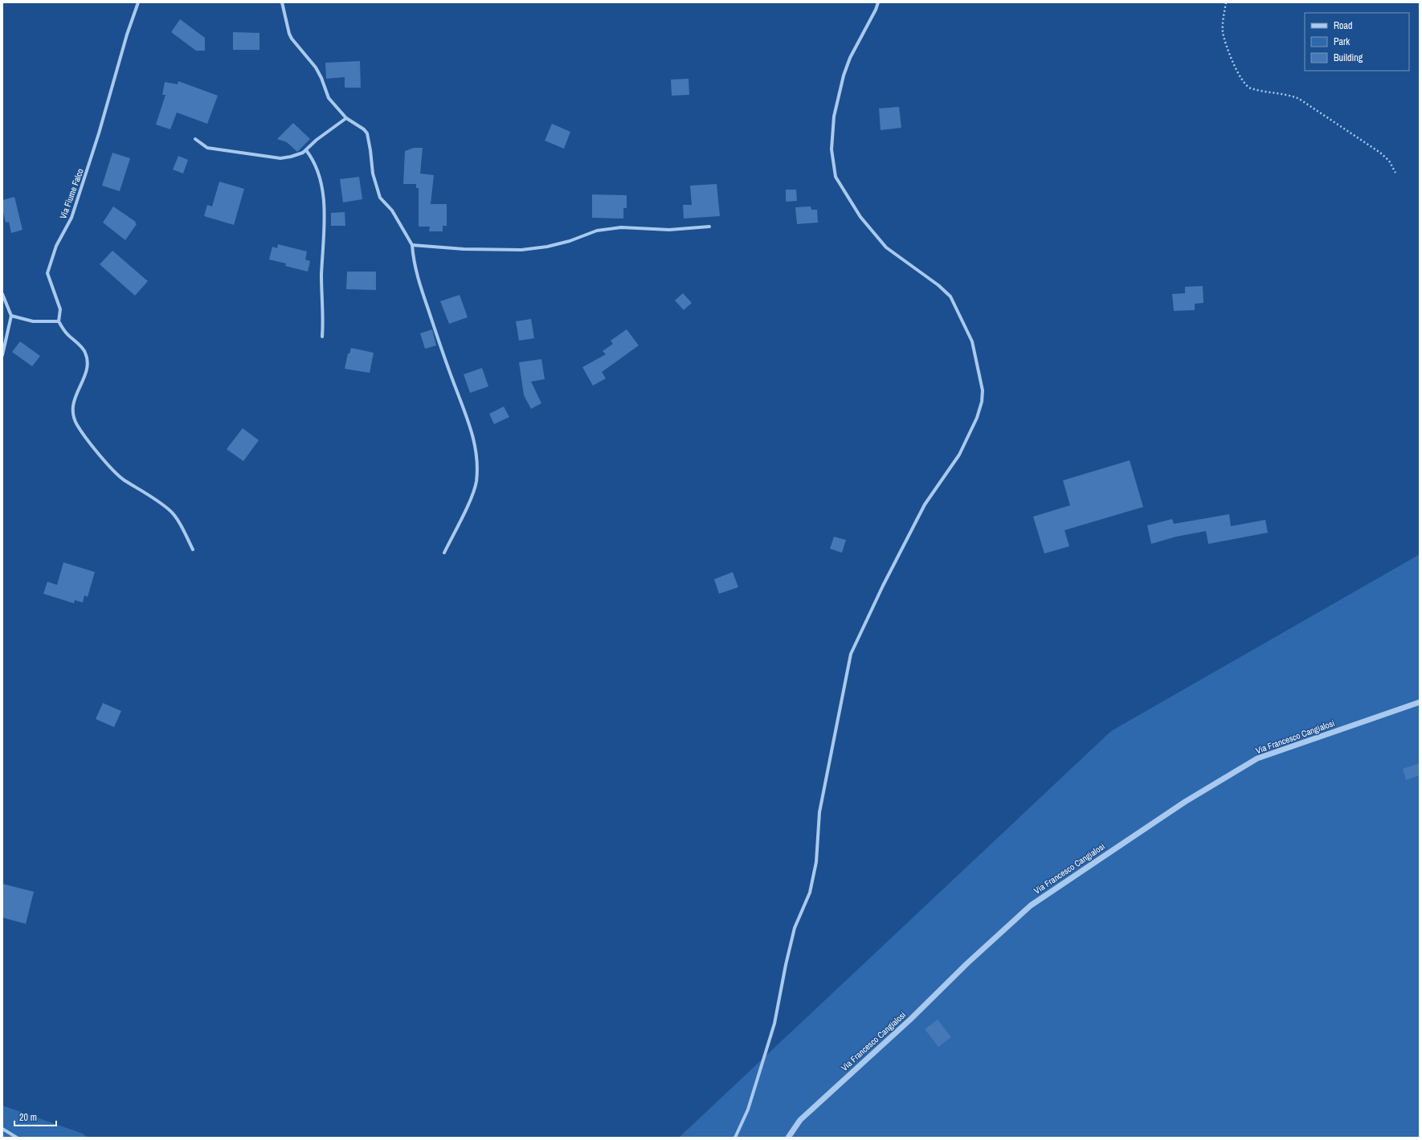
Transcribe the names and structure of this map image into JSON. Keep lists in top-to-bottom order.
{
  "streets": {
    "street": ["Via Fiume Falco", "Via Francesco Cangialosi"]
  },
  "legend": ["Road", "Park", "Building"],
  "scale_bar": "20 m"
}
